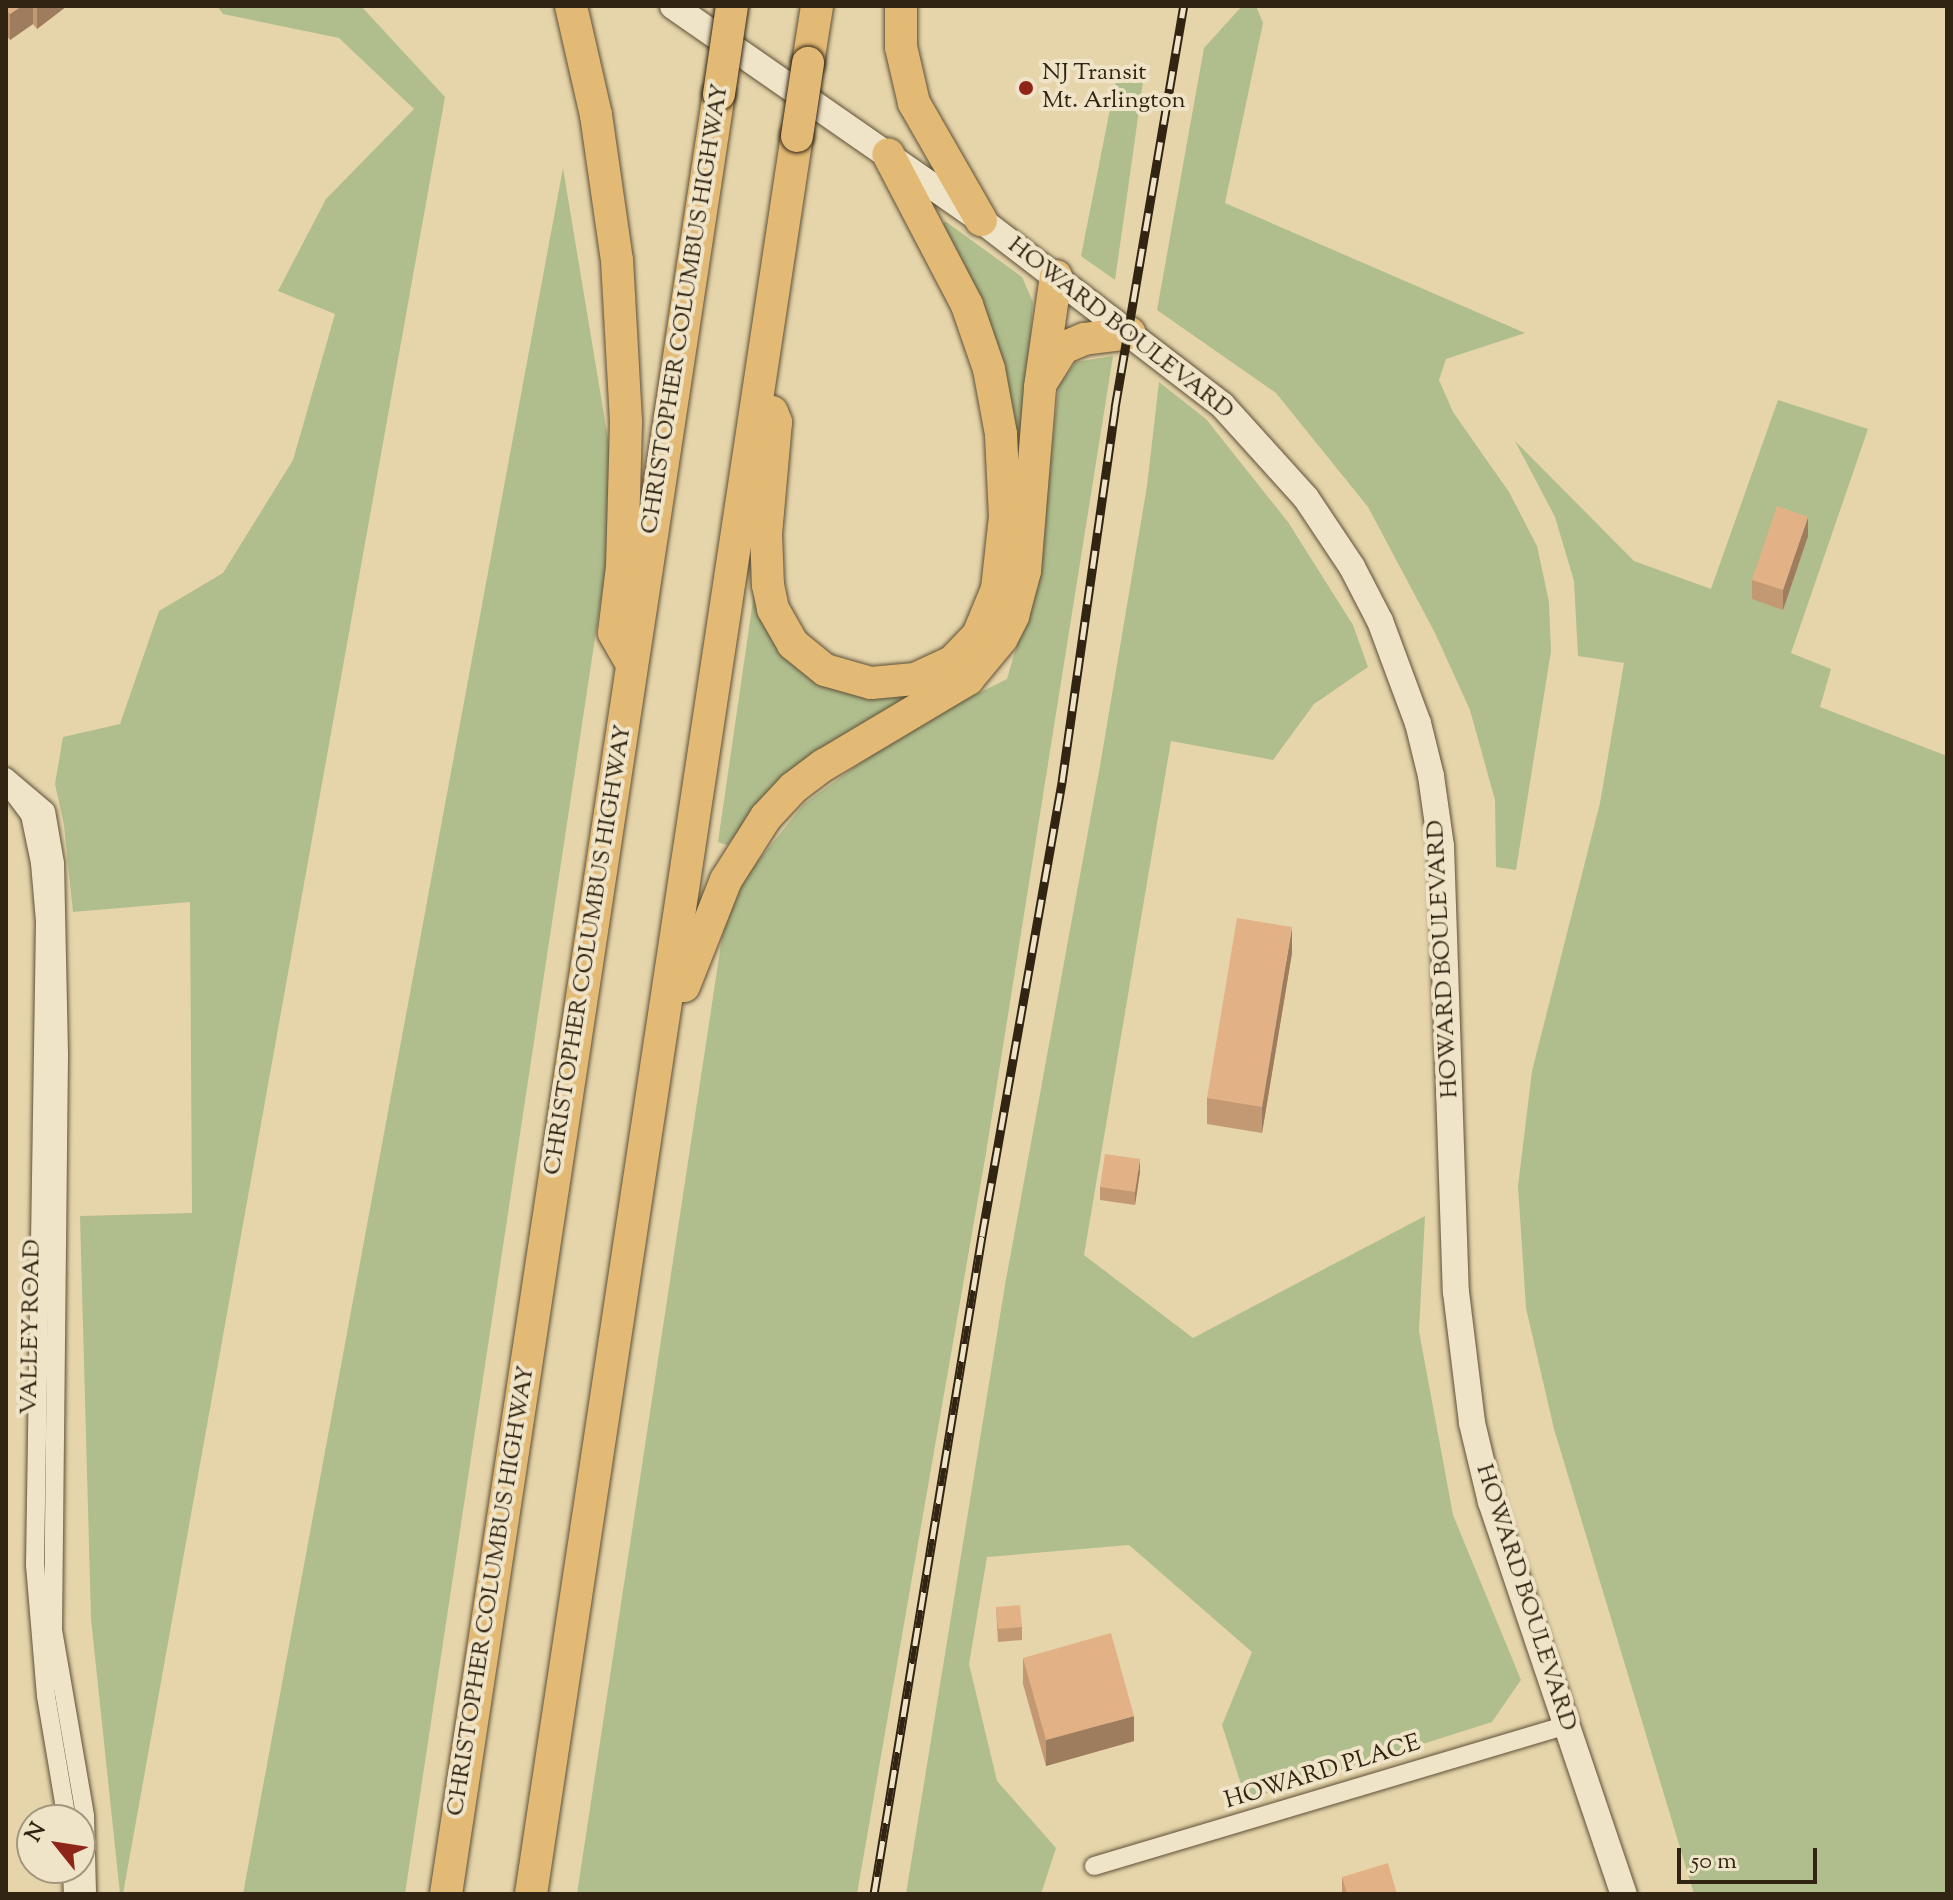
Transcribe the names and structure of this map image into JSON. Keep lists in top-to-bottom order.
{
  "streets": {
    "highway": ["CHRISTOPHER COLUMBUS HIGHWAY"],
    "main road": ["HOWARD BOULEVARD"],
    "street": ["VALLEY ROAD", "HOWARD PLACE"]
  },
  "crossings": [
    ["HOWARD BOULEVARD", "HOWARD PLACE"]
  ],
  "places": ["NJ Transit Mt. Arlington"],
  "scale_bar": "50 m",
  "north": "top left"
}
